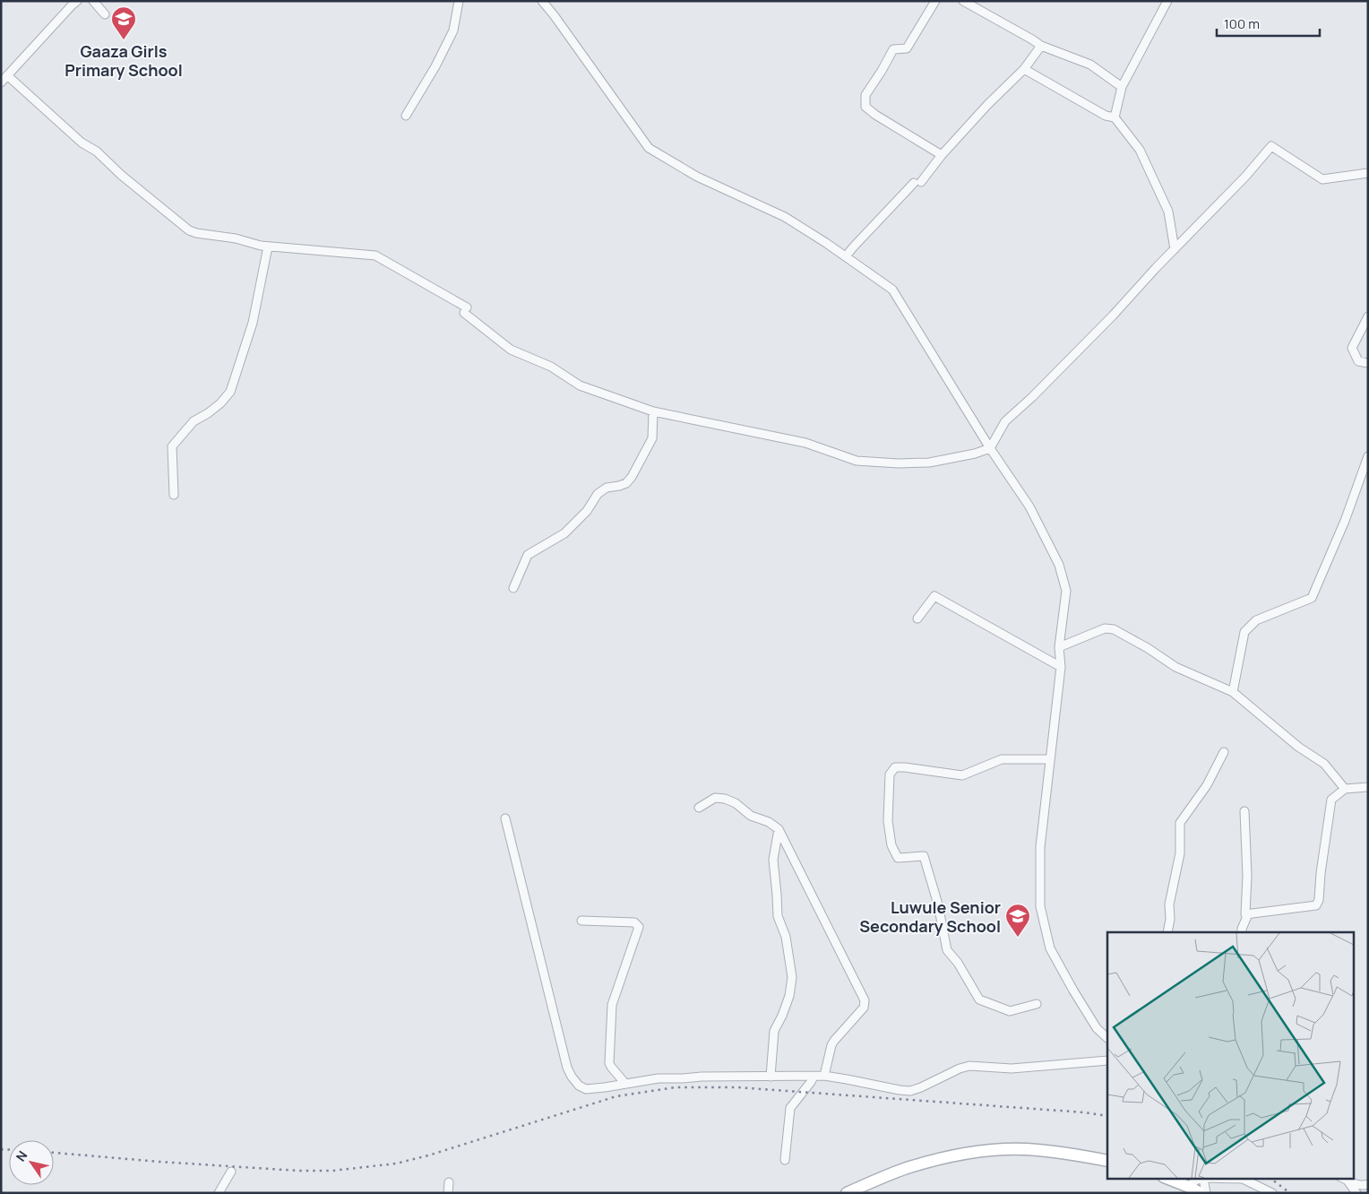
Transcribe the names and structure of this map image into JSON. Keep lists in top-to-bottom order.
{
  "places": {
    "school or university": ["Gaaza Girls Primary School", "Luwule Senior Secondary School"]
  },
  "scale_bar": "100 m",
  "north": "top left"
}
